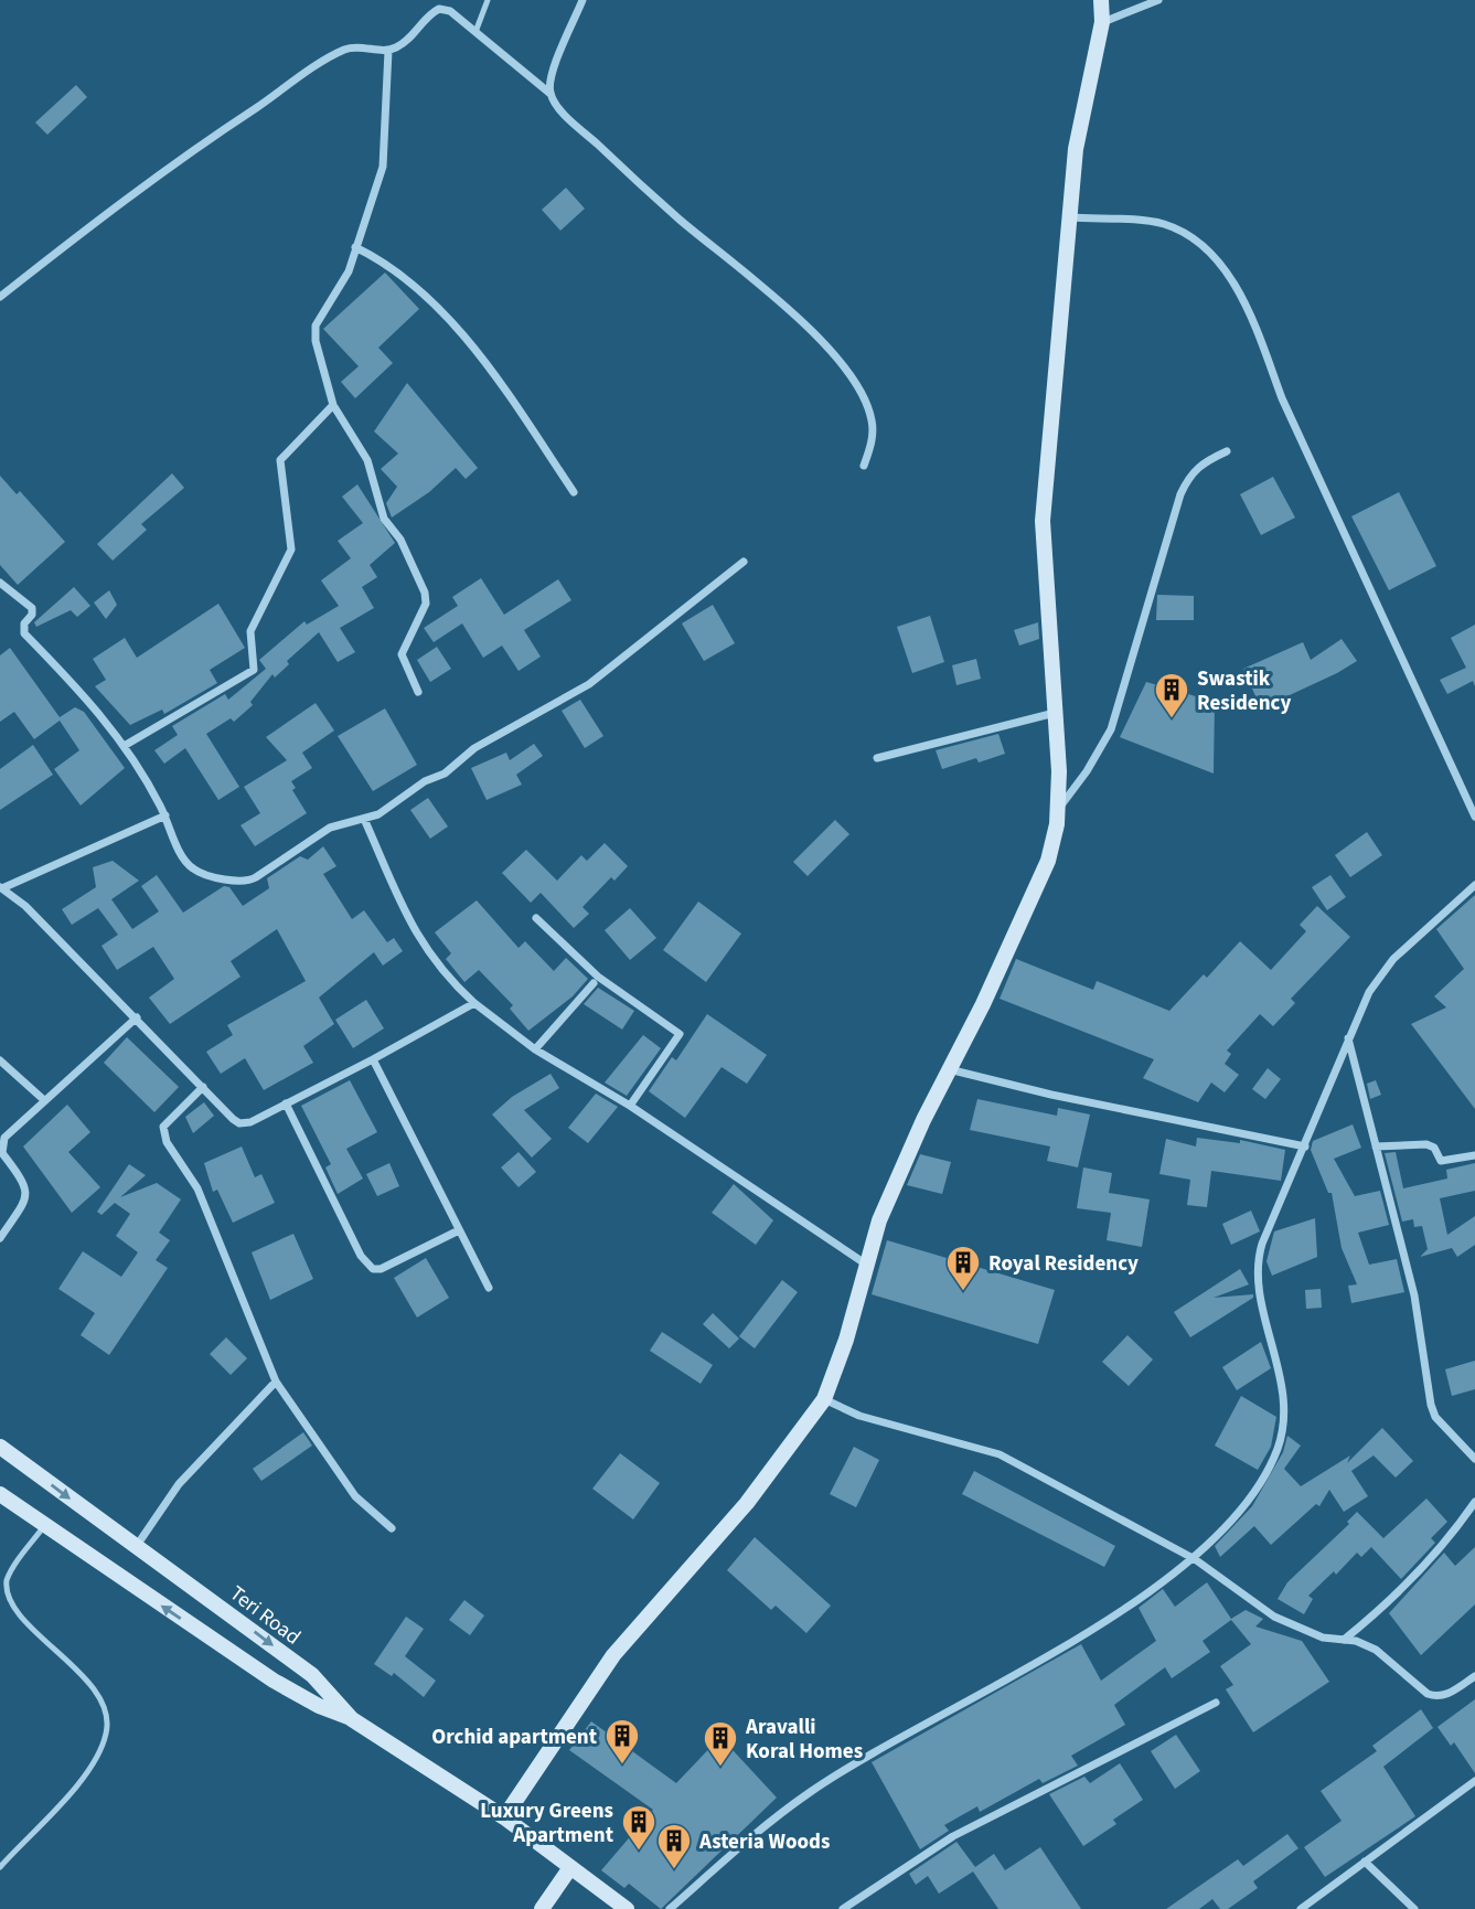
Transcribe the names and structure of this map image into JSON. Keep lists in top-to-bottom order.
{
  "streets": {
    "street": ["Teri Road"]
  },
  "places": {
    "building": [
      "Swastik Residency",
      "Royal Residency",
      "Orchid apartment",
      "Aravalli Koral Homes",
      "Luxury Greens Apartment",
      "Asteria Woods"
    ]
  }
}
